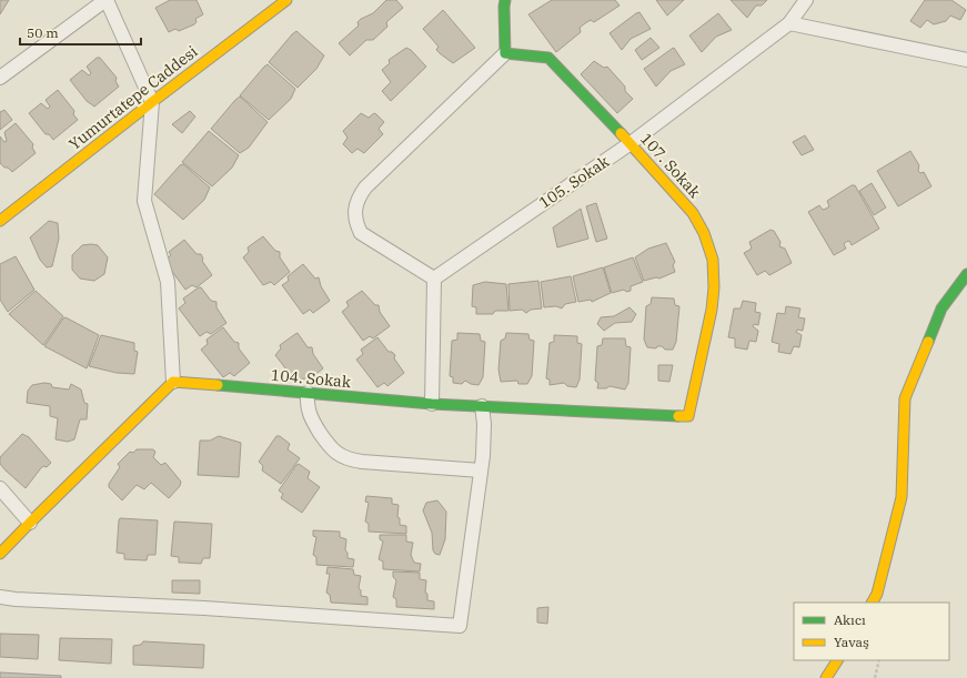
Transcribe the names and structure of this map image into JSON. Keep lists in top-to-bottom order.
{
  "streets": {
    "street": [
      "Yumurtatepe Caddesi",
      "107. Sokak",
      "105. Sokak",
      "104. Sokak"
    ]
  },
  "crossings": [
    ["107. Sokak", "105. Sokak"],
    ["107. Sokak", "104. Sokak"]
  ],
  "legend": ["Akıcı", "Yavaş"],
  "scale_bar": "50 m"
}
